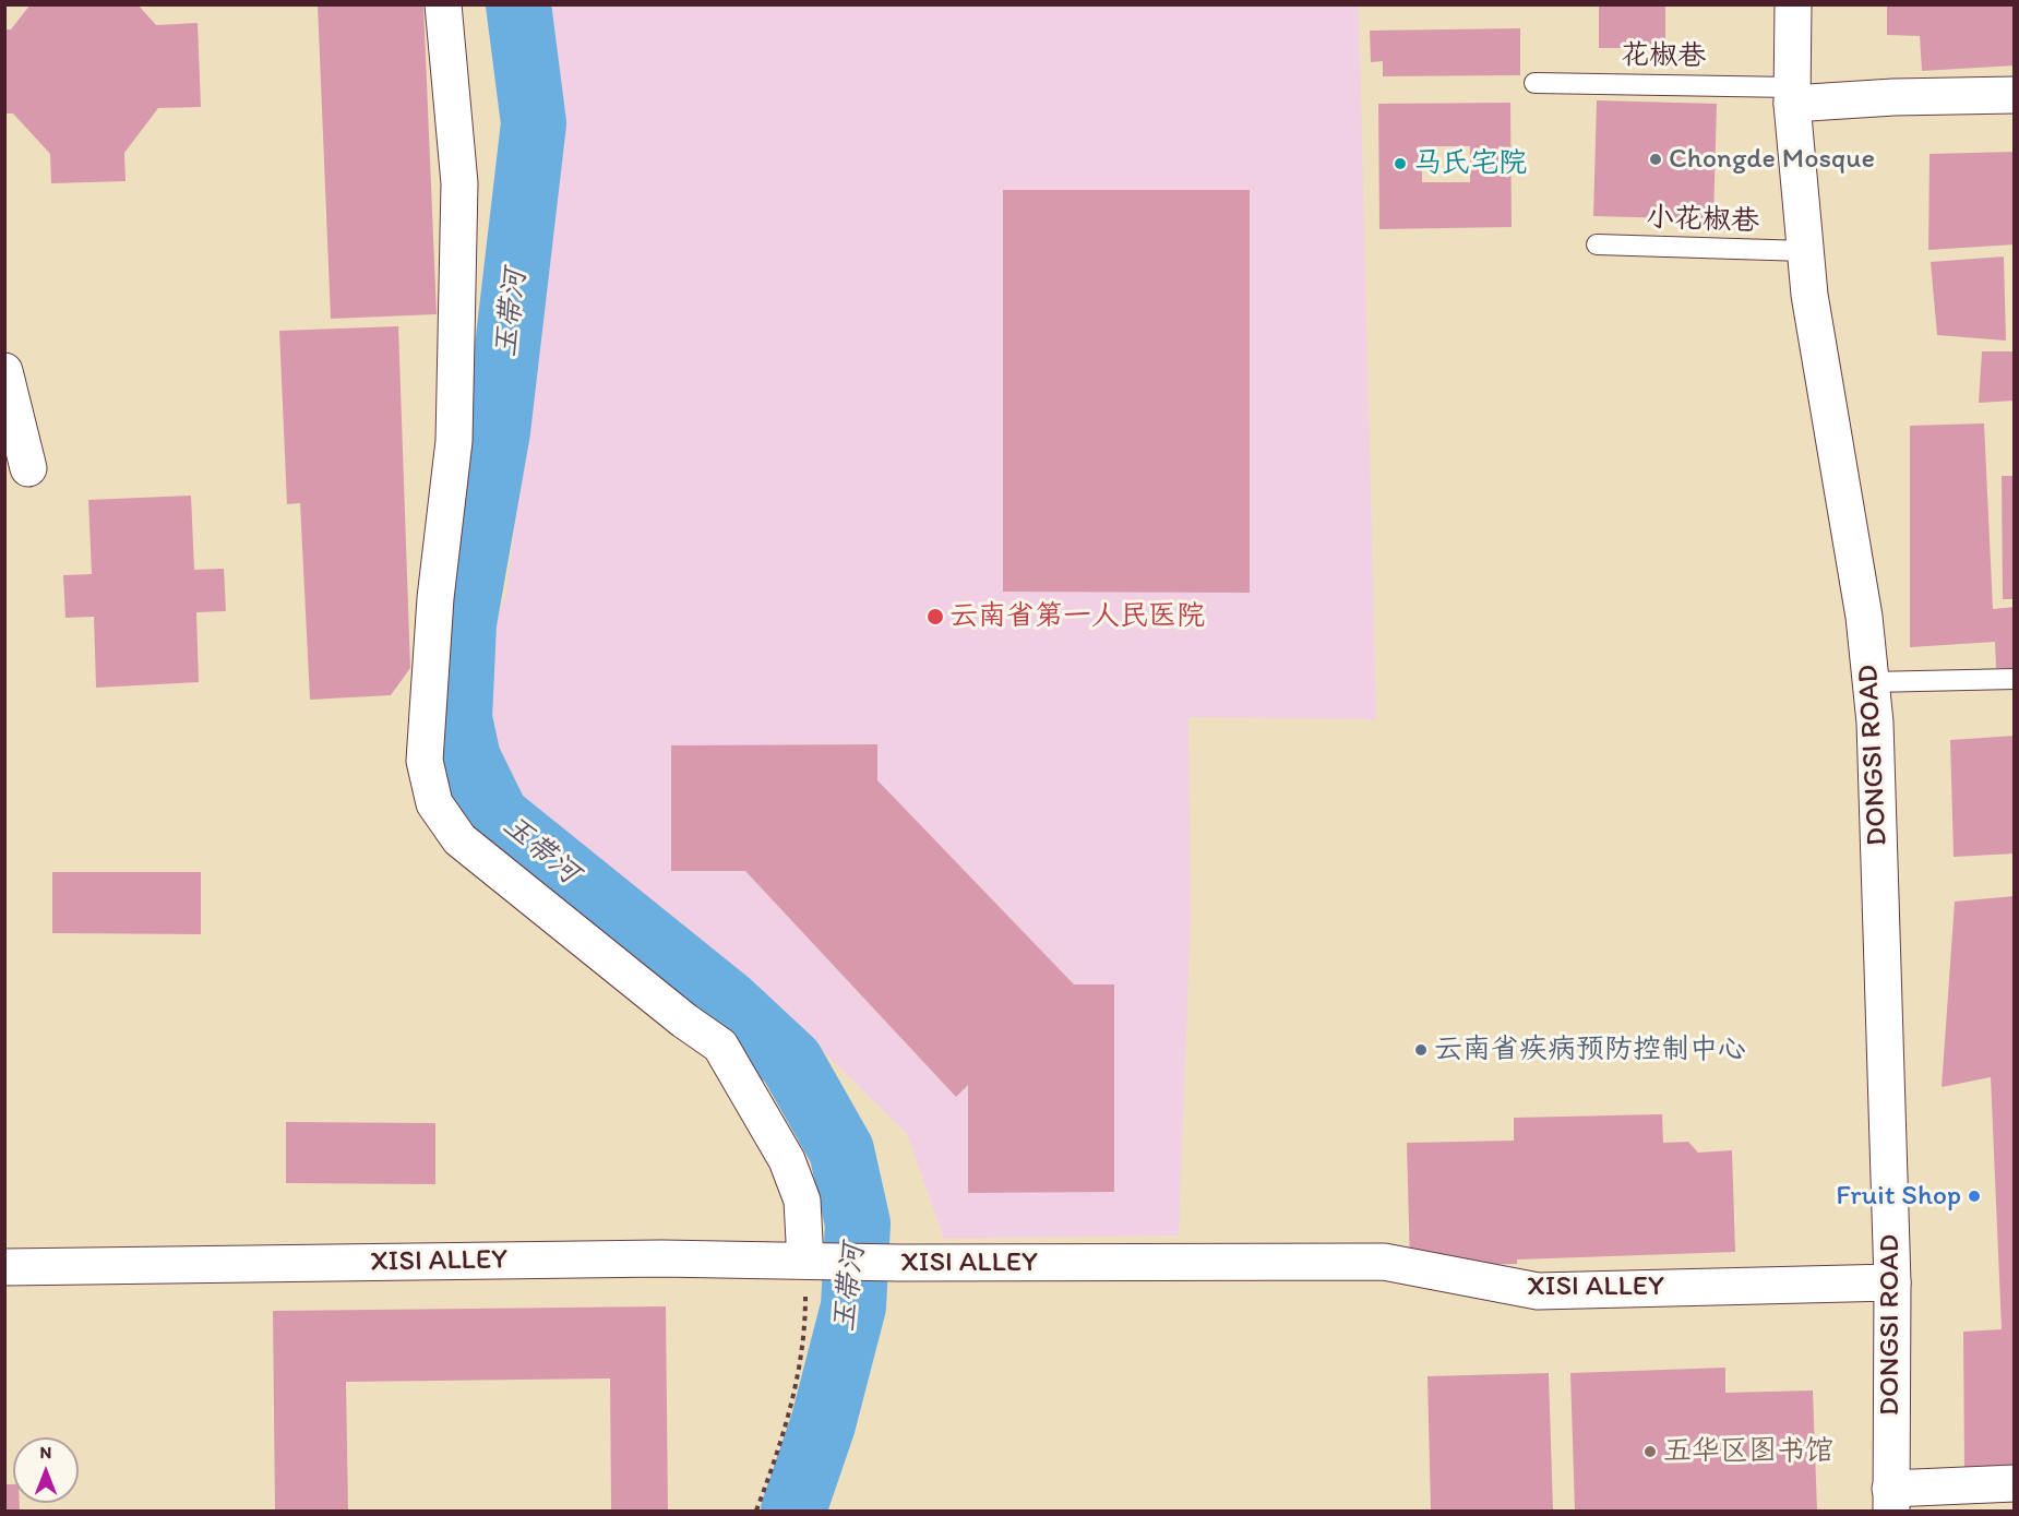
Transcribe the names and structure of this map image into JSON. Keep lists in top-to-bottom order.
{
  "streets": {
    "street": ["DONGSI ROAD", "XISI ALLEY"],
    "lane": ["花椒巷", "小花椒巷"]
  },
  "crossings": [
    ["花椒巷", "DONGSI ROAD"],
    ["小花椒巷", "DONGSI ROAD"],
    ["DONGSI ROAD", "XISI ALLEY"]
  ],
  "water": ["玉带河"],
  "places": [
    "Chongde Mosque",
    "马氏宅院",
    "云南省第一人民医院",
    "云南省疾病预防控制中心",
    "Fruit Shop",
    "五华区图书馆"
  ],
  "north": "top"
}
